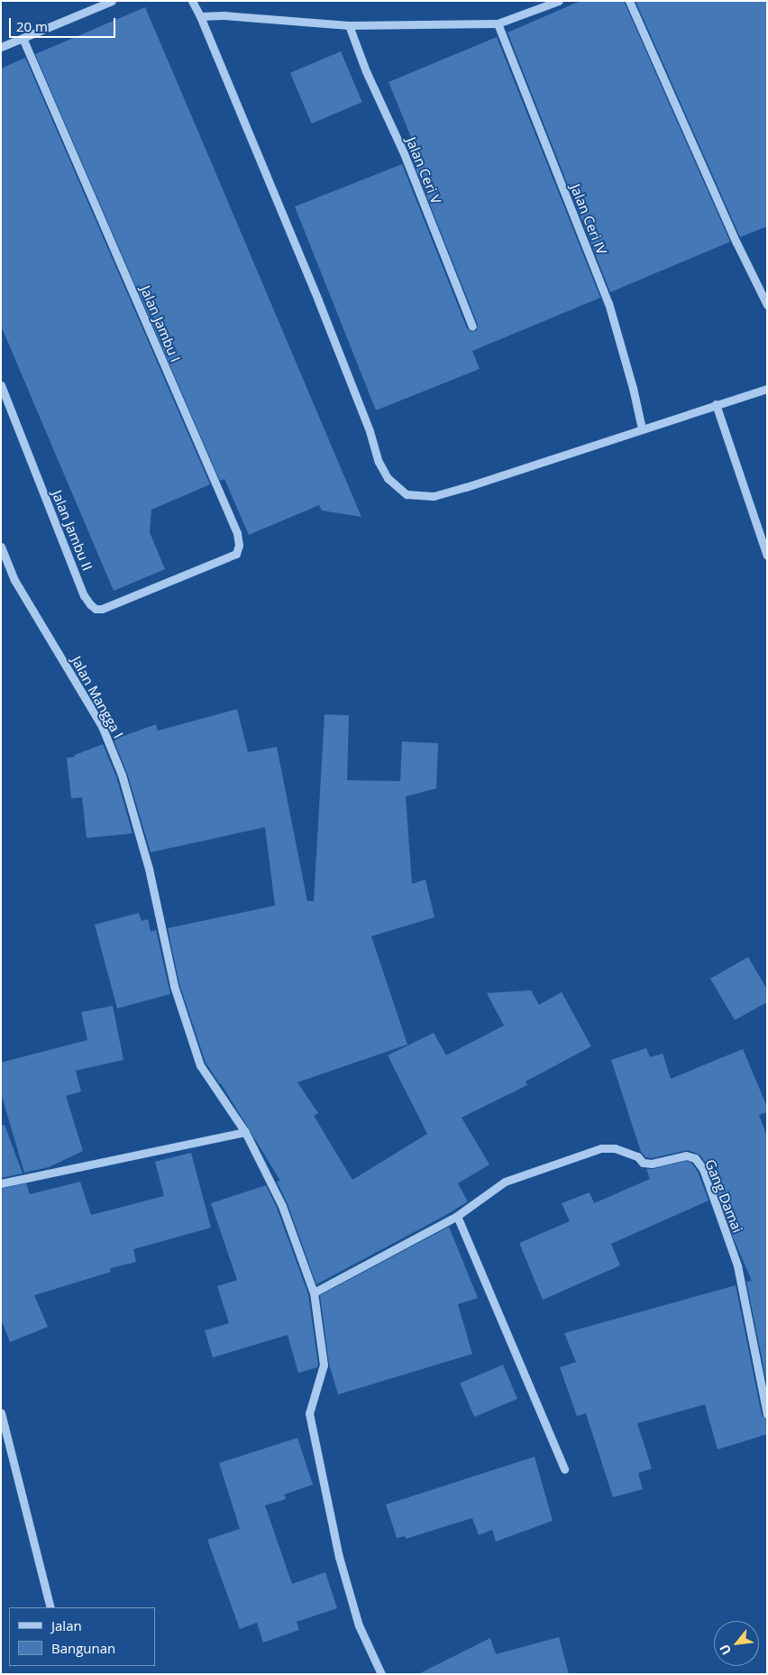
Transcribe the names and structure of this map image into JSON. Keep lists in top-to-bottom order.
{
  "streets": {
    "street": [
      "Jalan Ceri V",
      "Jalan Ceri IV",
      "Jalan Jambu I",
      "Jalan Jambu II",
      "Jalan Mangga I",
      "Gang Damai"
    ]
  },
  "crossings": [
    ["Jalan Jambu I", "Jalan Jambu II"],
    ["Jalan Mangga I", "Gang Damai"]
  ],
  "legend": ["Jalan", "Bangunan"],
  "scale_bar": "20 m",
  "north": "bottom left"
}
